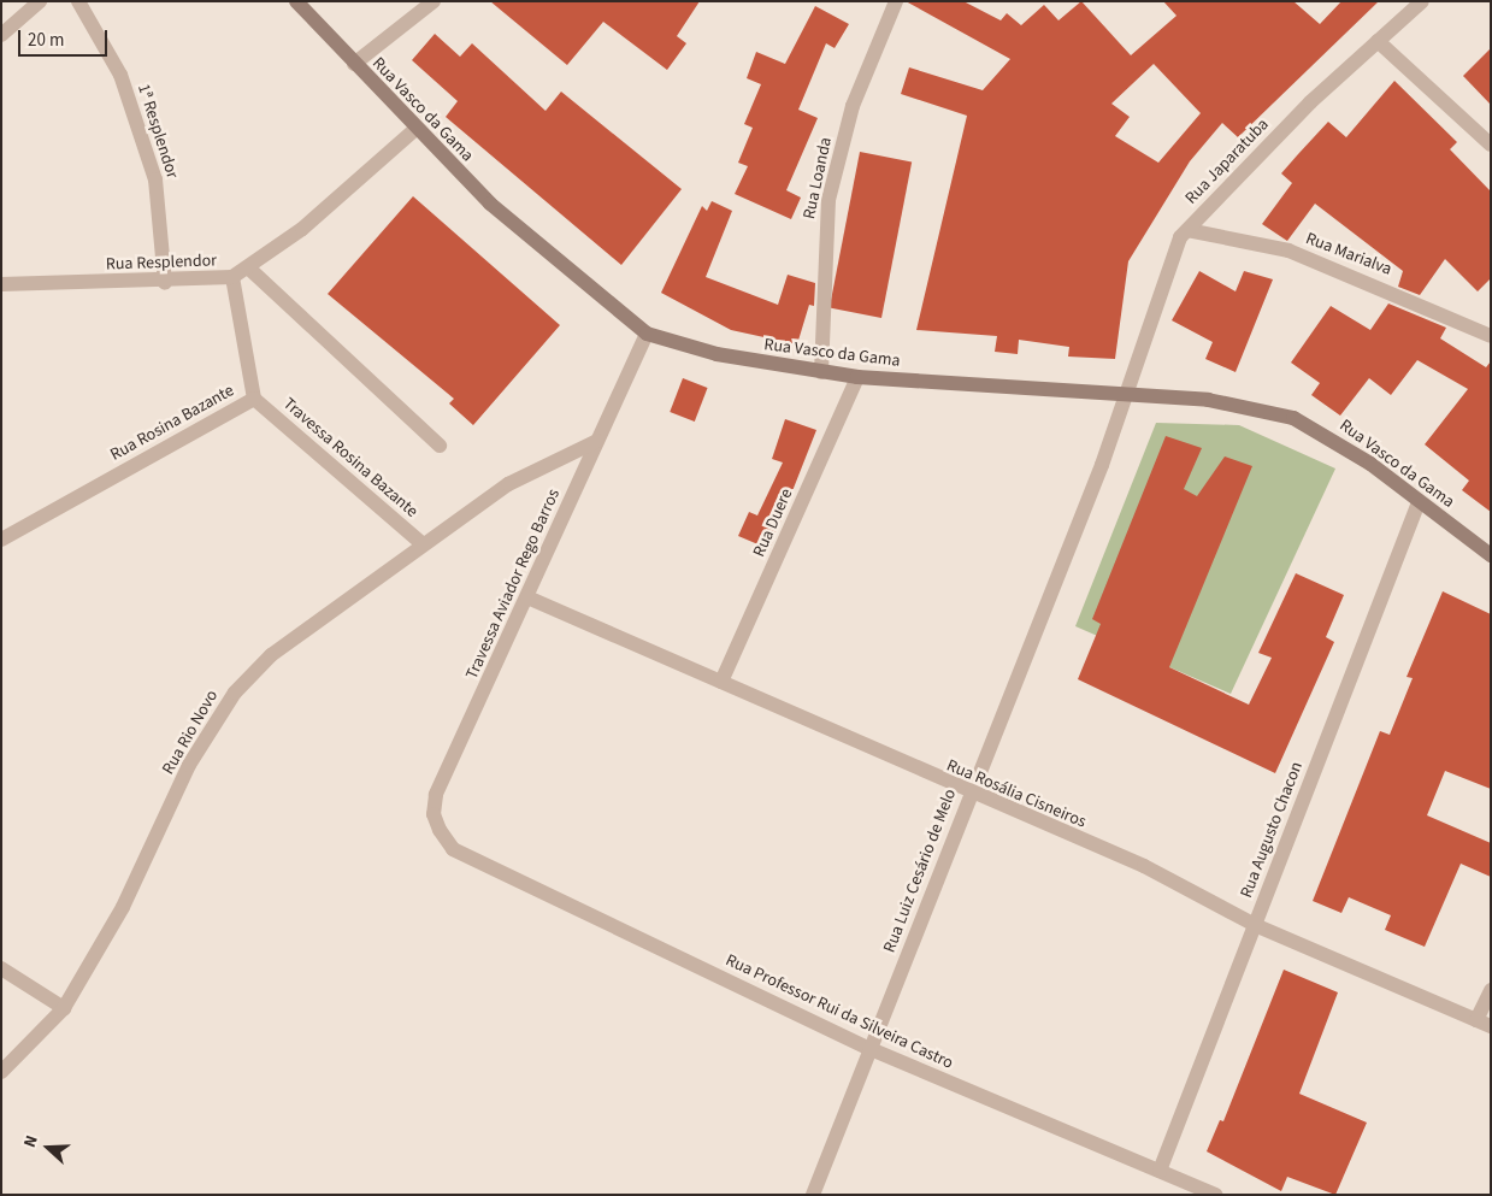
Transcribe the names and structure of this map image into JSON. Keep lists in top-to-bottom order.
{
  "streets": {
    "main road": ["Rua Vasco da Gama"],
    "street": [
      "1ª Resplendor",
      "Rua Japaratuba",
      "Rua Loanda",
      "Rua Marialva",
      "Rua Resplendor",
      "Rua Rosina Bazante",
      "Travessa Rosina Bazante",
      "Rua Duere",
      "Travessa Aviador Rego Barros",
      "Rua Rio Novo",
      "Rua Rosália Cisneiros",
      "Rua Augusto Chacon",
      "Rua Luiz Cesário de Melo",
      "Rua Professor Rui da Silveira Castro"
    ]
  },
  "crossings": [
    ["Rua Vasco da Gama", "Rua Japaratuba"],
    ["Rua Vasco da Gama", "Rua Loanda"],
    ["Rua Vasco da Gama", "Rua Resplendor"],
    ["Rua Vasco da Gama", "Rua Duere"],
    ["Rua Vasco da Gama", "Travessa Aviador Rego Barros"],
    ["Rua Vasco da Gama", "Rua Augusto Chacon"],
    ["Rua Vasco da Gama", "Rua Luiz Cesário de Melo"],
    ["1ª Resplendor", "Rua Resplendor"],
    ["Rua Japaratuba", "Rua Marialva"],
    ["Rua Japaratuba", "Rua Luiz Cesário de Melo"],
    ["Rua Resplendor", "Rua Rosina Bazante"],
    ["Rua Rosina Bazante", "Travessa Rosina Bazante"],
    ["Travessa Rosina Bazante", "Rua Rio Novo"],
    ["Rua Duere", "Rua Rosália Cisneiros"],
    ["Travessa Aviador Rego Barros", "Rua Rio Novo"],
    ["Travessa Aviador Rego Barros", "Rua Rosália Cisneiros"],
    ["Travessa Aviador Rego Barros", "Rua Professor Rui da Silveira Castro"],
    ["Rua Rosália Cisneiros", "Rua Augusto Chacon"],
    ["Rua Rosália Cisneiros", "Rua Luiz Cesário de Melo"],
    ["Rua Augusto Chacon", "Rua Professor Rui da Silveira Castro"],
    ["Rua Luiz Cesário de Melo", "Rua Professor Rui da Silveira Castro"]
  ],
  "scale_bar": "20 m",
  "north": "left"
}
